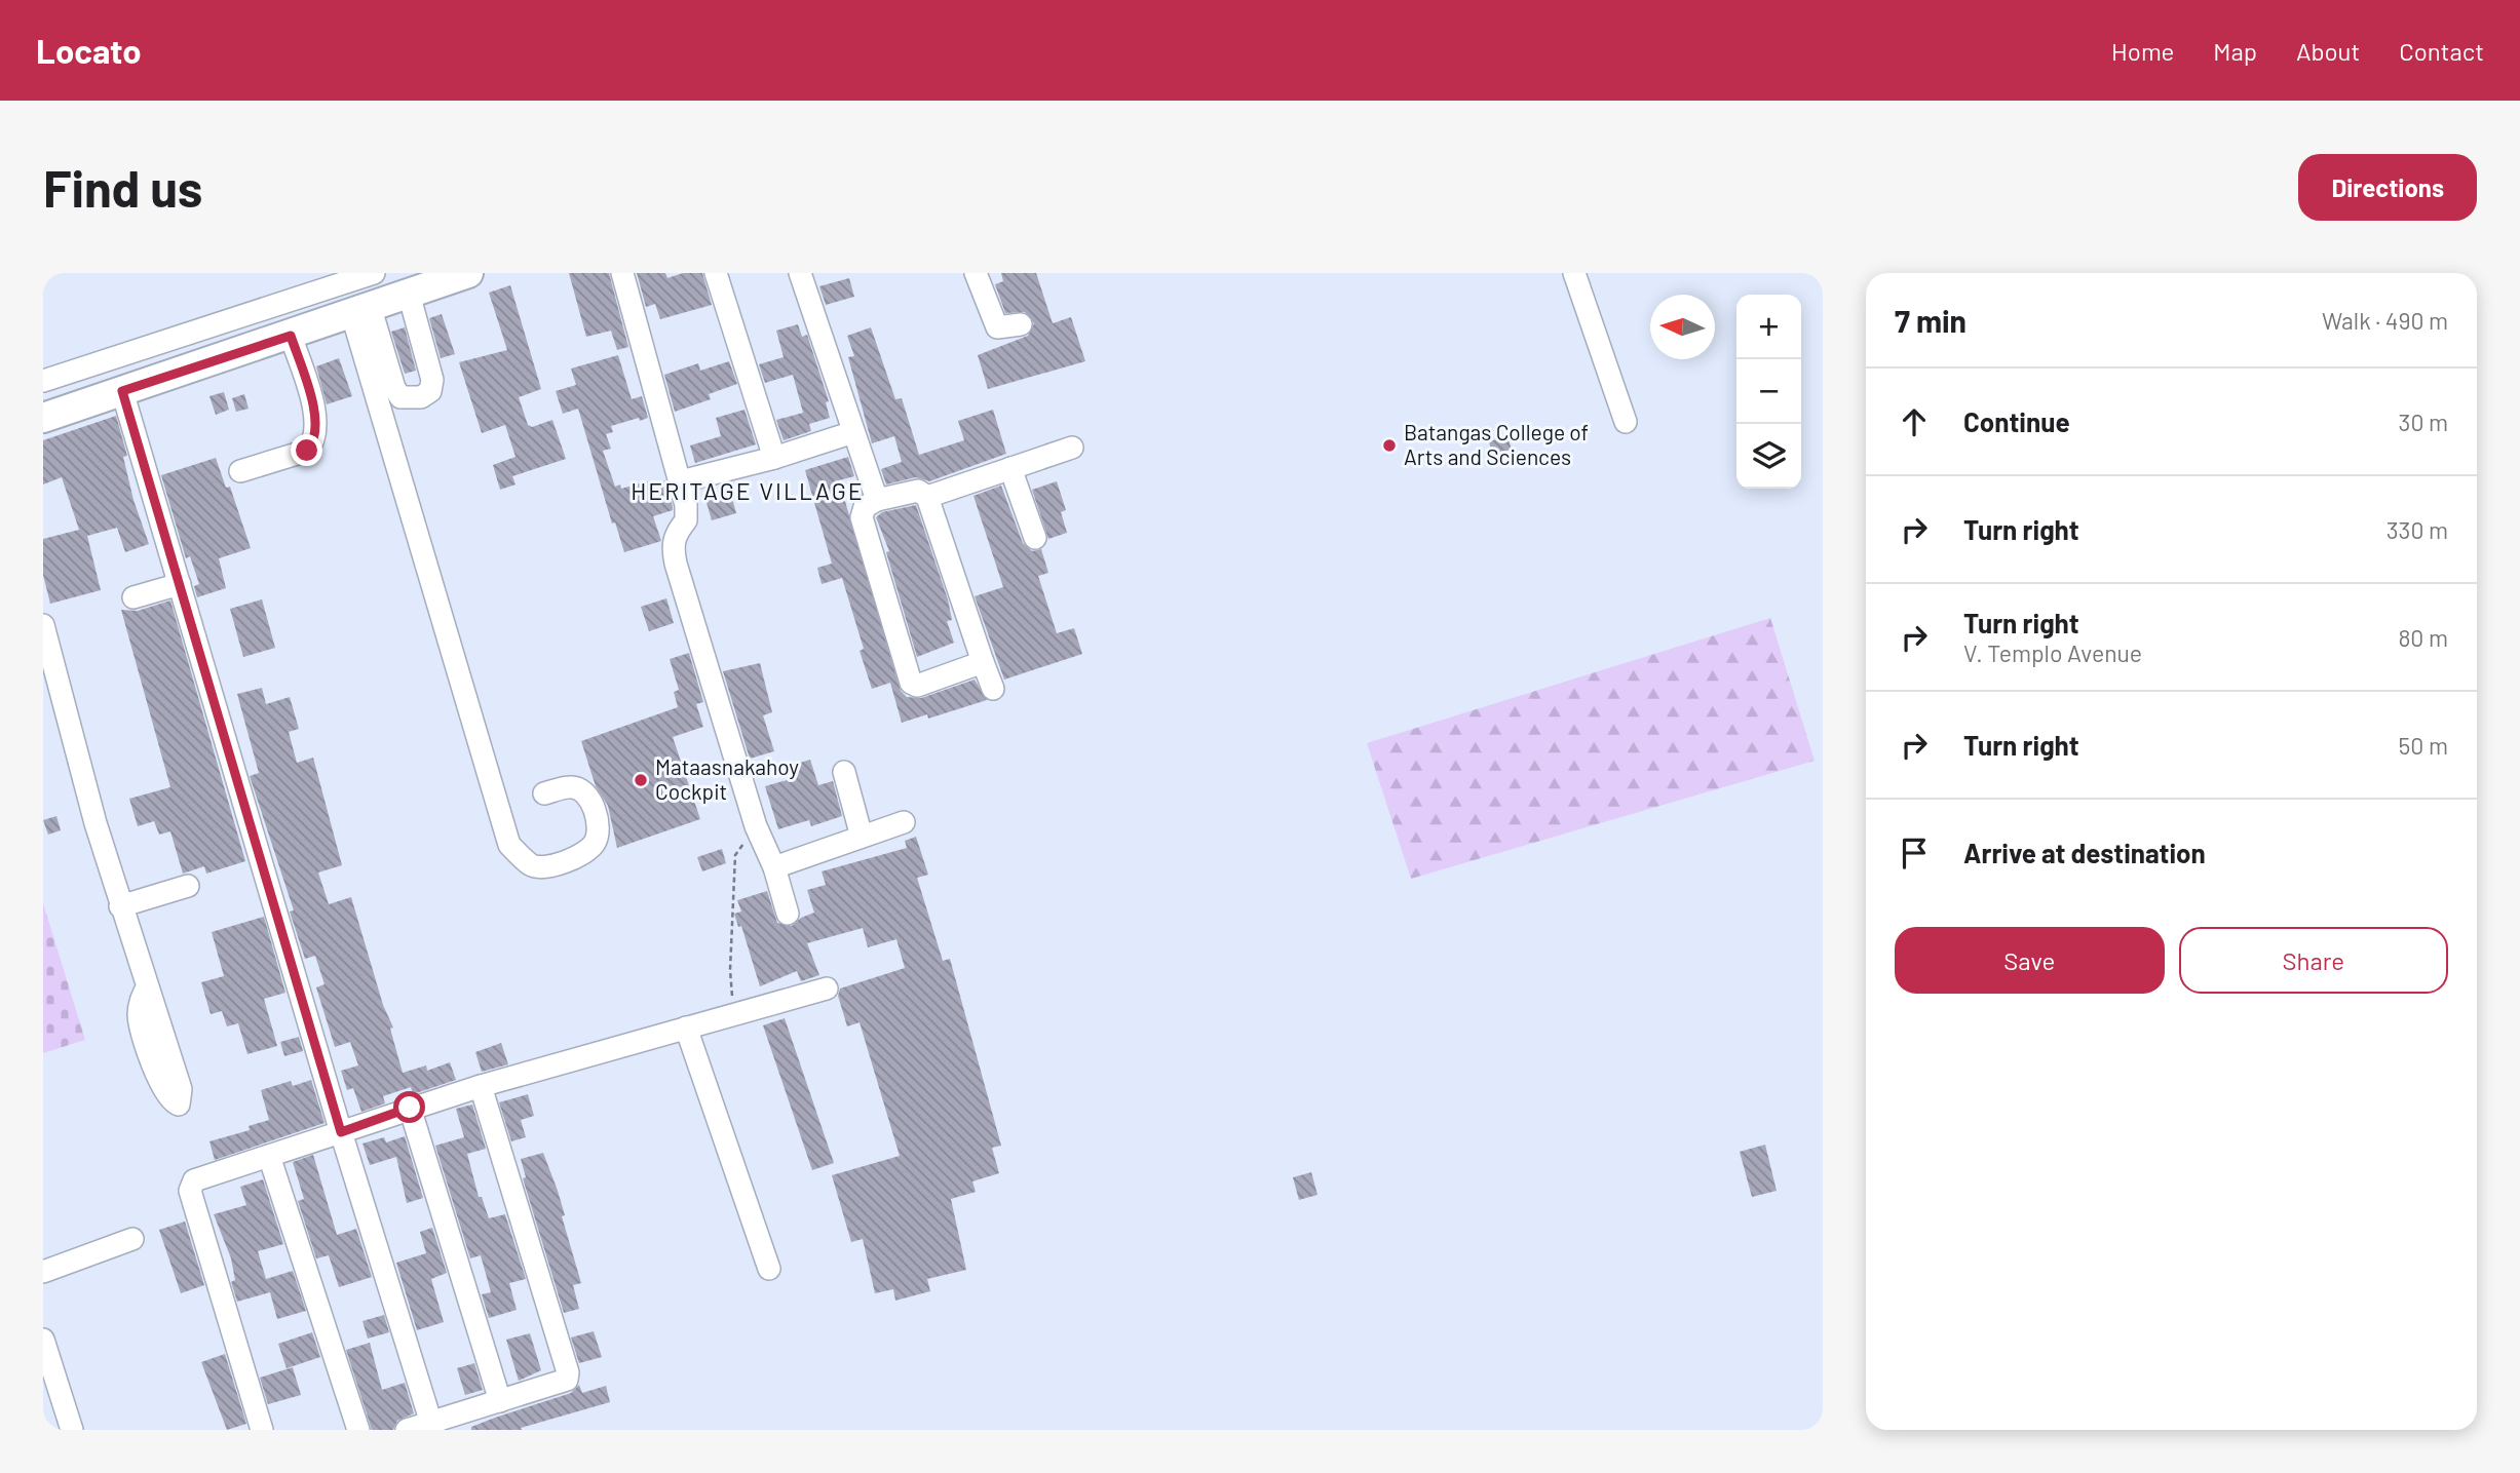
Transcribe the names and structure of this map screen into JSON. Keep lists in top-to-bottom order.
{
  "districts": ["HERITAGE VILLAGE"],
  "places": ["Batangas College of Arts and Sciences", "Mataasnakahoy Cockpit"],
  "north": "left",
  "page": {
    "header": "Locato",
    "nav": [
      "Home",
      "Map",
      "About",
      "Contact"
    ],
    "buttons": [
      "Directions",
      ["Save", "Share"]
    ],
    "title": "Find us",
    "heading": ["7 min", "Walk · 490 m"],
    "map_buttons": ["+", "−"],
    "list": [
      ["Continue", "30 m"],
      ["Turn right", "330 m"],
      ["Turn right", "V. Templo Avenue", "80 m"],
      ["Turn right", "50 m"],
      "Arrive at destination"
    ]
  }
}
